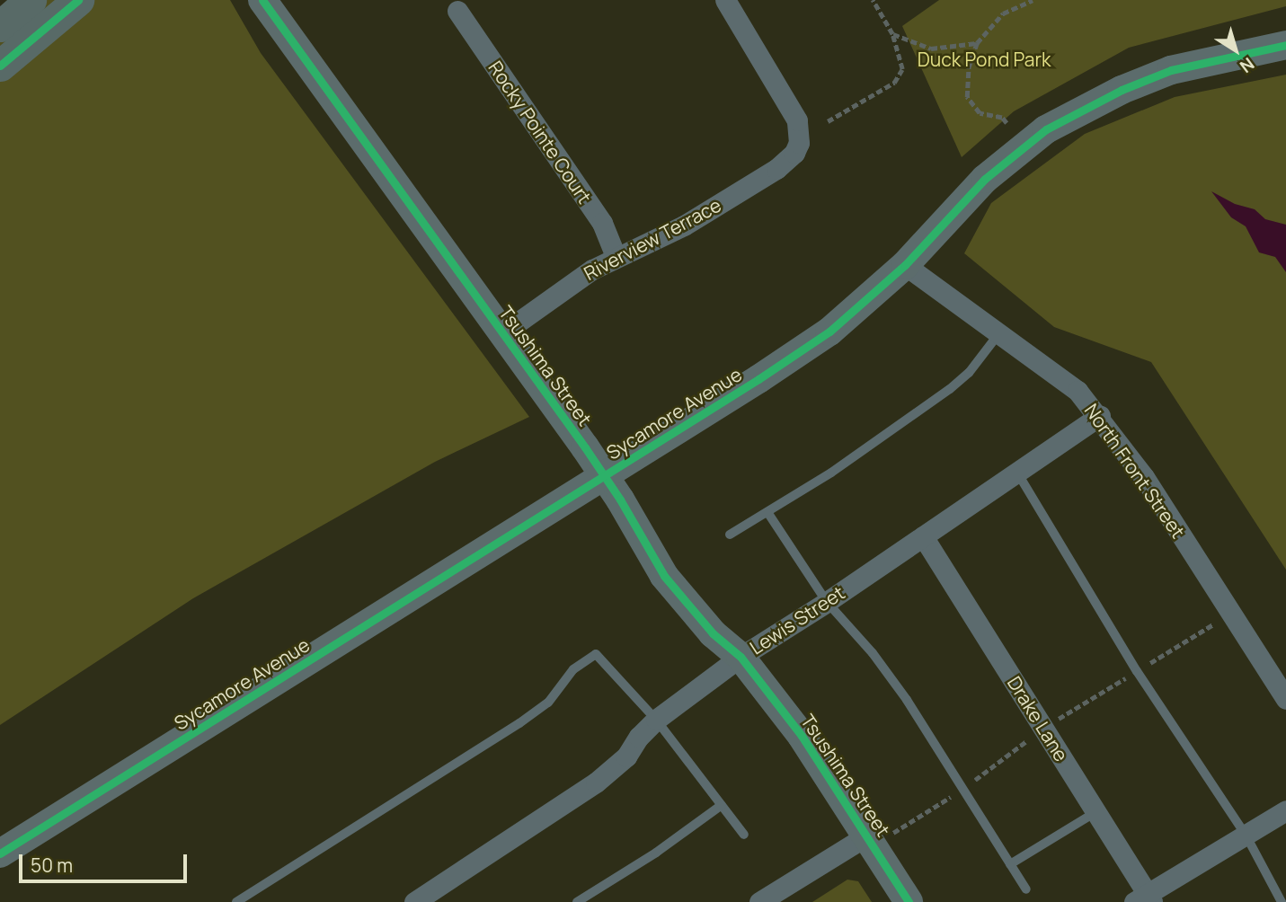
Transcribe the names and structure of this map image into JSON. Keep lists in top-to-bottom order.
{
  "streets": {
    "street": [
      "Rocky Pointe Court",
      "Riverview Terrace",
      "Tsushima Street",
      "Sycamore Avenue",
      "North Front Street",
      "Lewis Street",
      "Drake Lane"
    ]
  },
  "crossings": [
    ["Rocky Pointe Court", "Riverview Terrace"],
    ["Riverview Terrace", "Tsushima Street"],
    ["Tsushima Street", "Sycamore Avenue"],
    ["Tsushima Street", "Lewis Street"],
    ["Sycamore Avenue", "North Front Street"],
    ["North Front Street", "Lewis Street"],
    ["Lewis Street", "Drake Lane"]
  ],
  "parks": ["Duck Pond Park"],
  "scale_bar": "50 m",
  "north": "bottom right"
}
